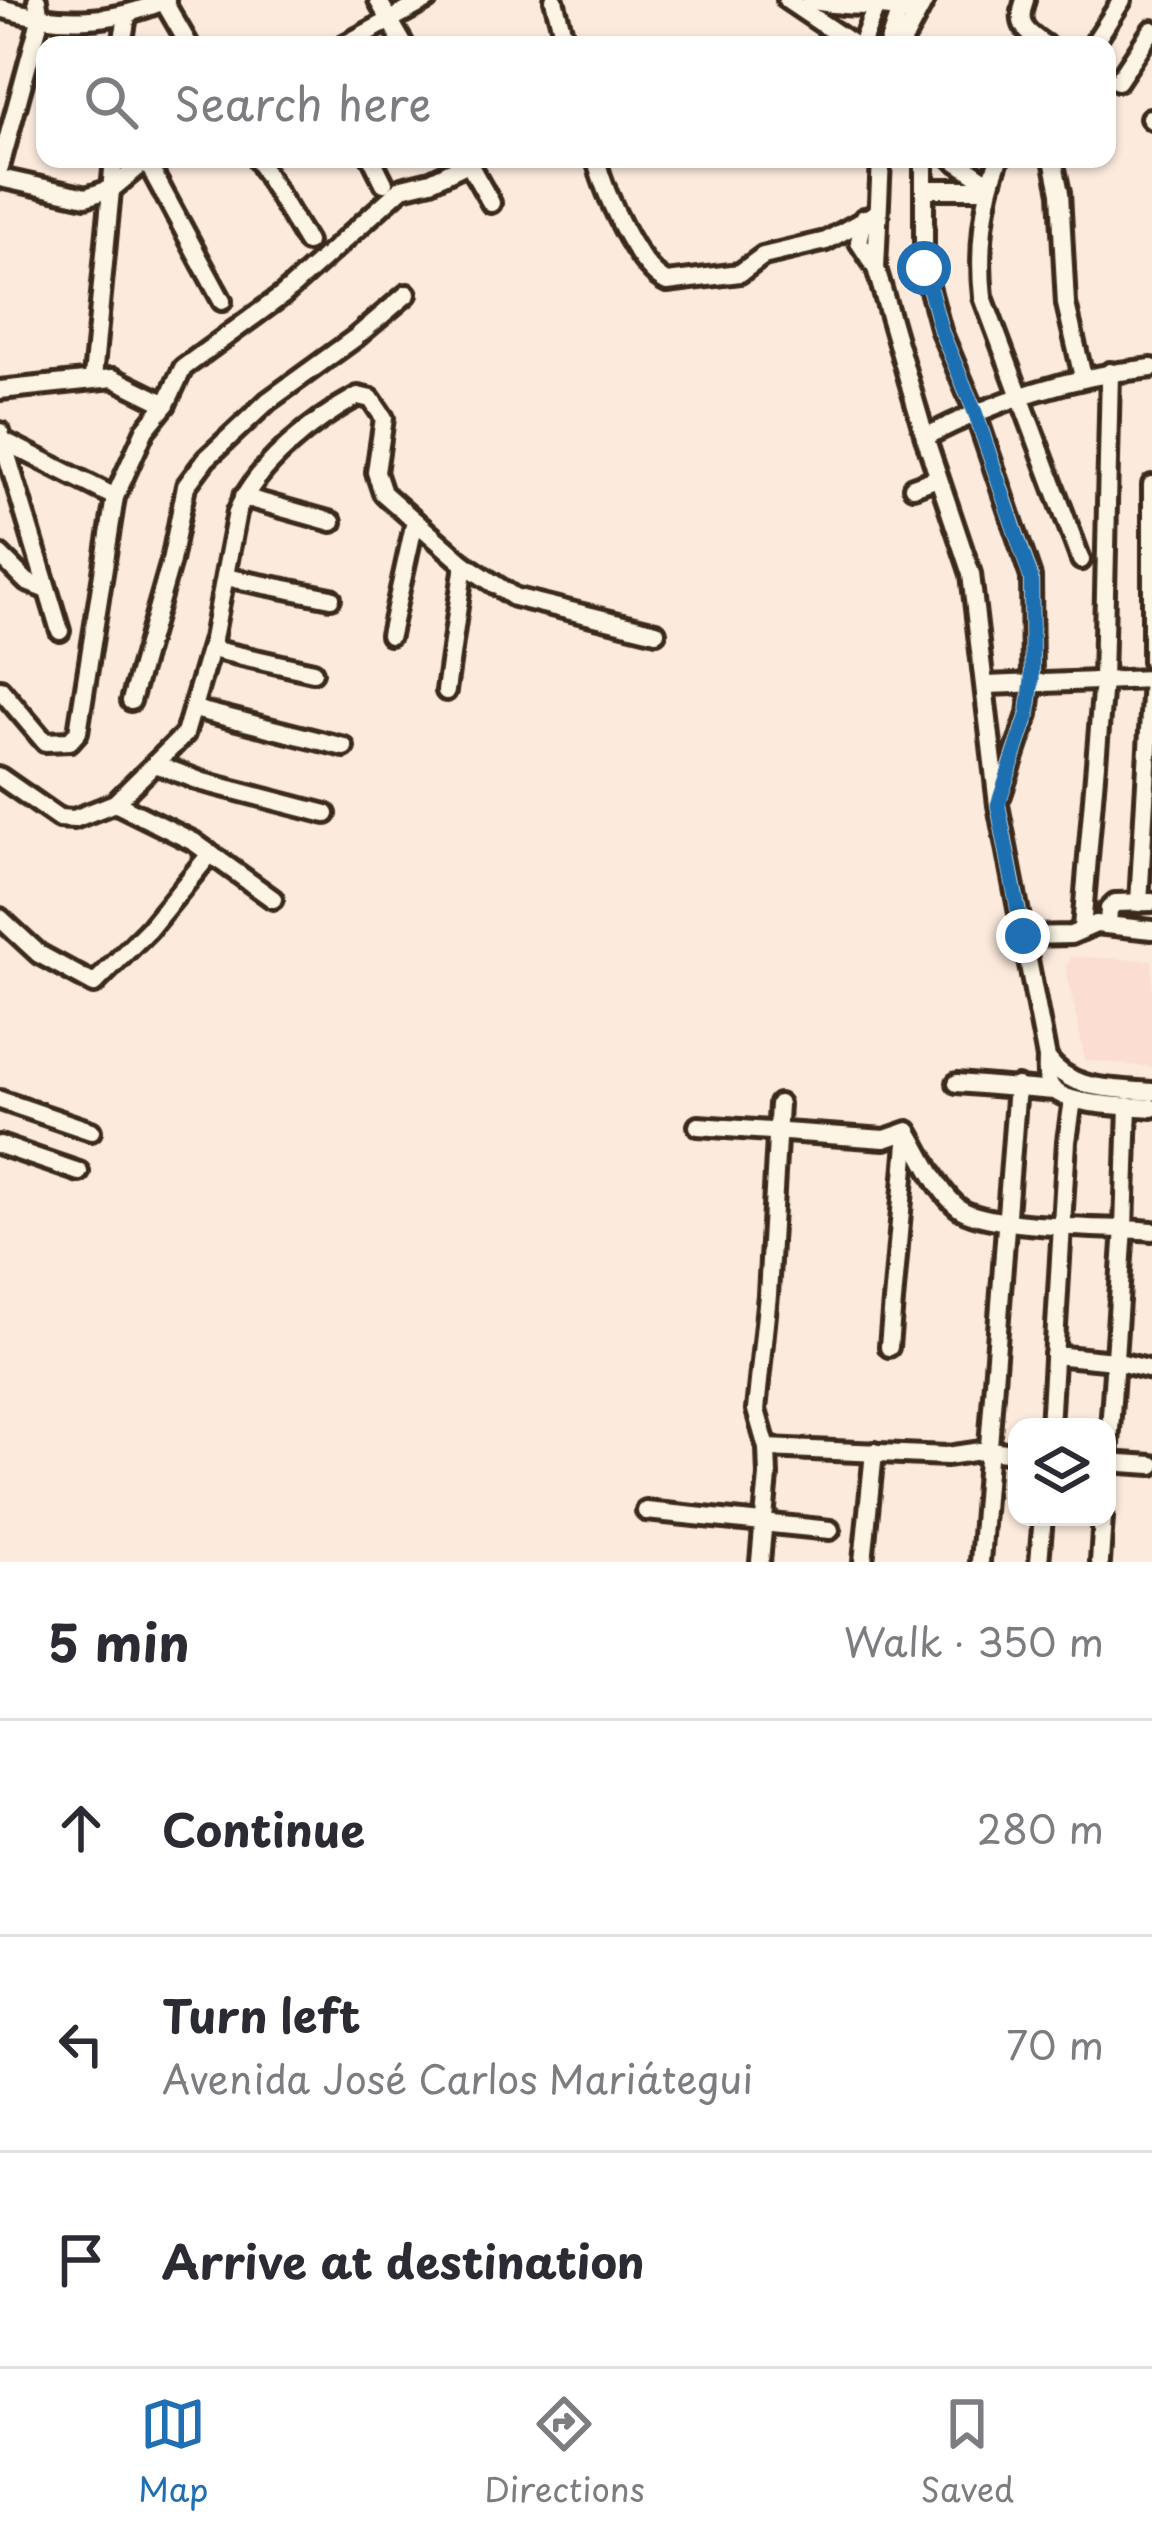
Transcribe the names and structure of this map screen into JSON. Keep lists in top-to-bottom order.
{
  "page": {
    "search": "Search here",
    "heading": ["5 min", "Walk · 350 m"],
    "list": [
      ["Continue", "280 m"],
      ["Turn left", "Avenida José Carlos Mariátegui", "70 m"],
      "Arrive at destination"
    ],
    "nav": ["Map", "Directions", "Saved"]
  }
}
